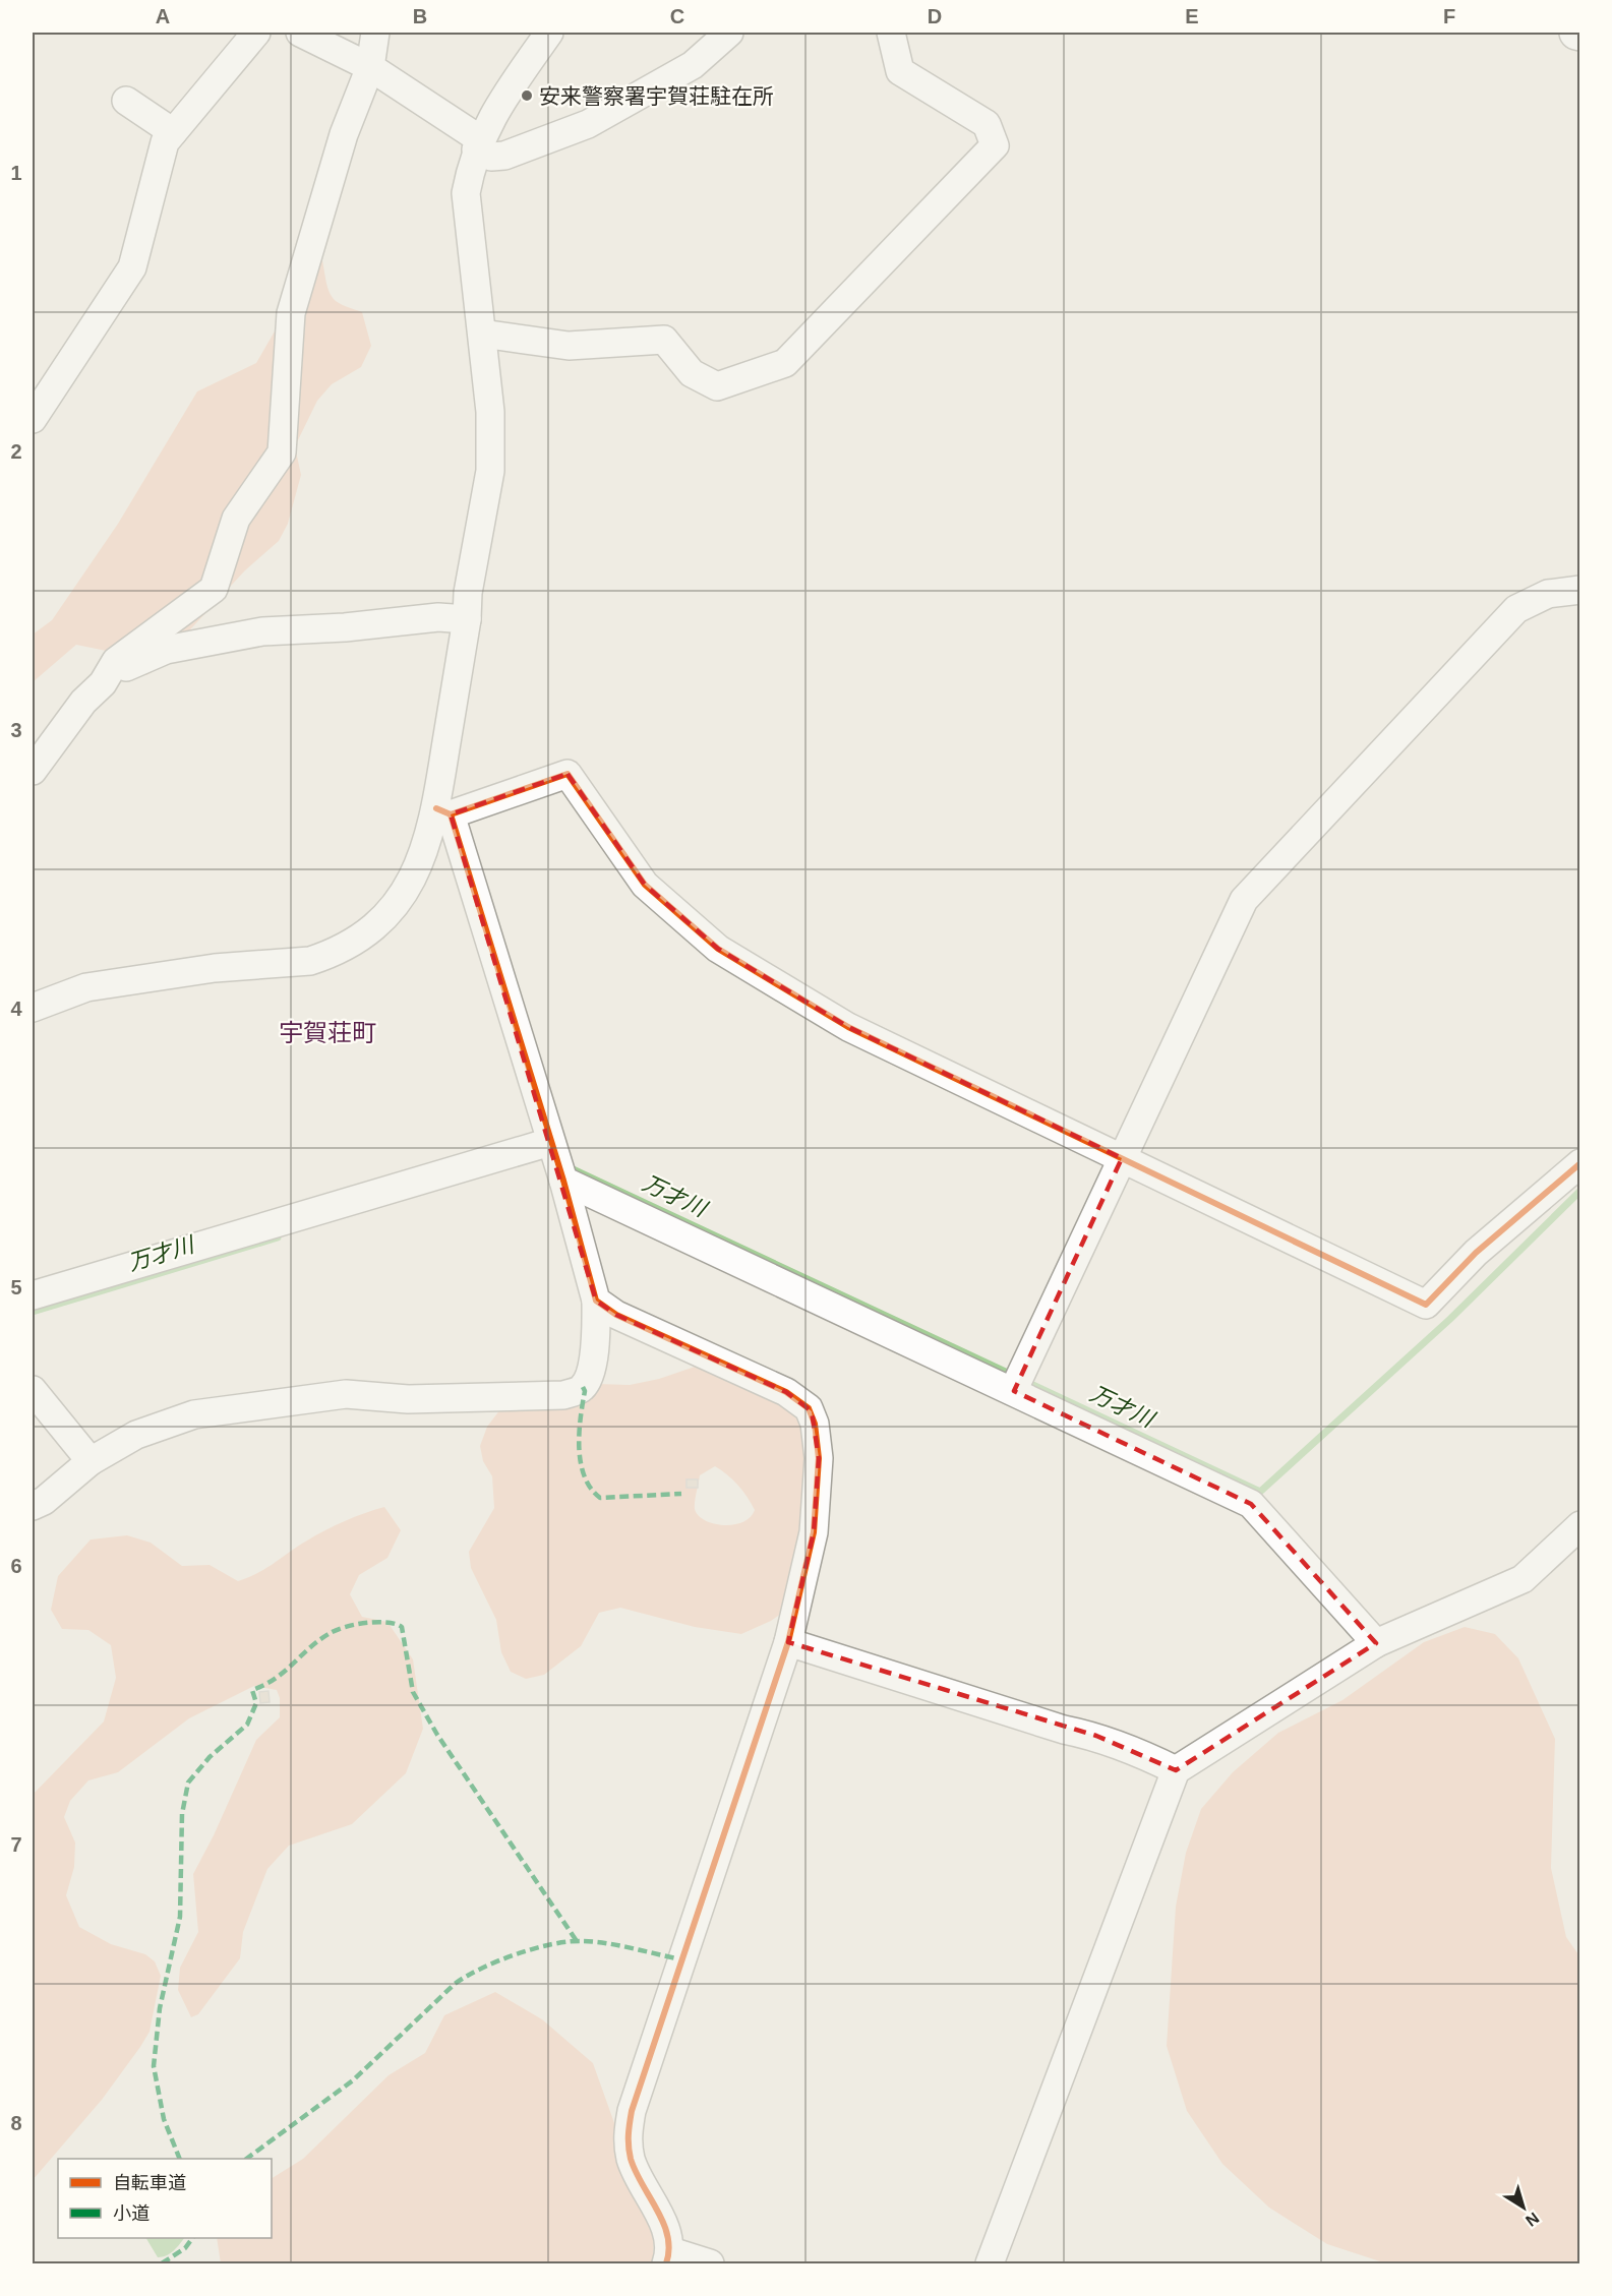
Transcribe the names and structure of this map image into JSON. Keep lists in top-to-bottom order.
{
  "districts": ["宇賀荘町"],
  "water": ["万才川"],
  "places": ["安来警察署宇賀荘駐在所"],
  "legend": ["自転車道", "小道"],
  "north": "bottom right",
  "grid": {
    "columns": [
      "A",
      "B",
      "C",
      "D",
      "E",
      "F"
    ],
    "rows": [
      "1",
      "2",
      "3",
      "4",
      "5",
      "6",
      "7",
      "8"
    ]
  }
}
